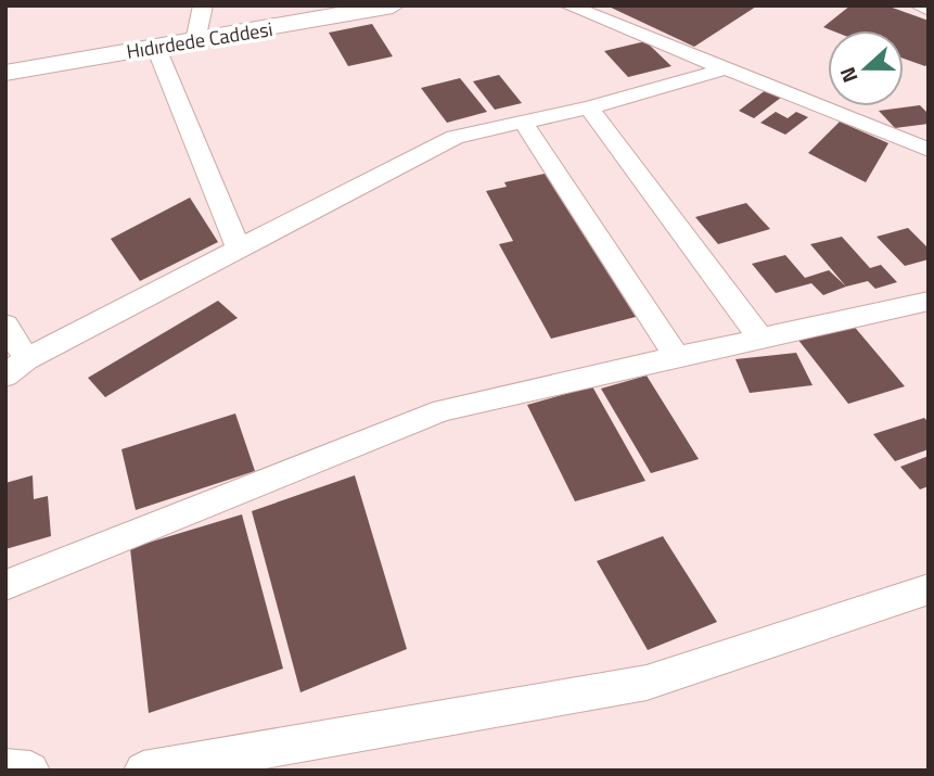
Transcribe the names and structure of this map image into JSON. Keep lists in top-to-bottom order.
{
  "streets": {
    "street": ["Hıdırdede Caddesi"]
  },
  "north": "left"
}
